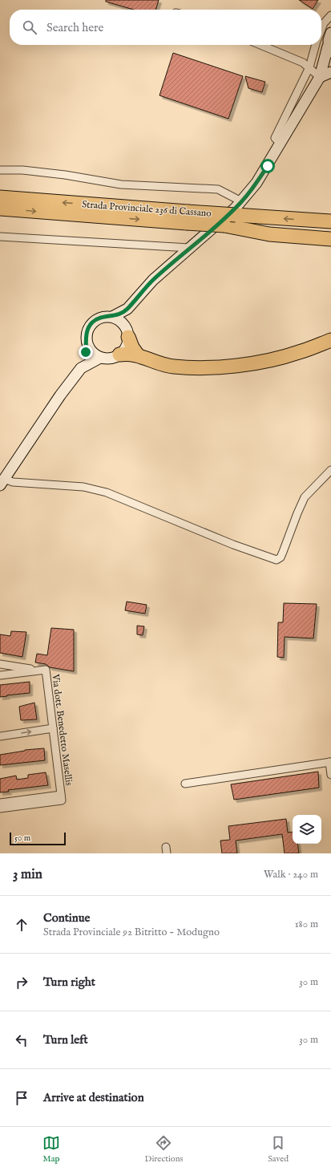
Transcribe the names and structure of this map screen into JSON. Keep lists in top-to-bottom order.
{
  "streets": {
    "highway": ["Strada Provinciale 236 di Cassano"],
    "street": ["Via dott. Benedetto Masellis"]
  },
  "scale_bar": "50 m",
  "page": {
    "search": "Search here",
    "scale": "50 m",
    "heading": ["3 min", "Walk · 240 m"],
    "list": [
      ["Continue", "Strada Provinciale 92 Bitritto - Modugno", "180 m"],
      ["Turn right", "30 m"],
      ["Turn left", "30 m"],
      "Arrive at destination"
    ],
    "nav": ["Map", "Directions", "Saved"]
  }
}
